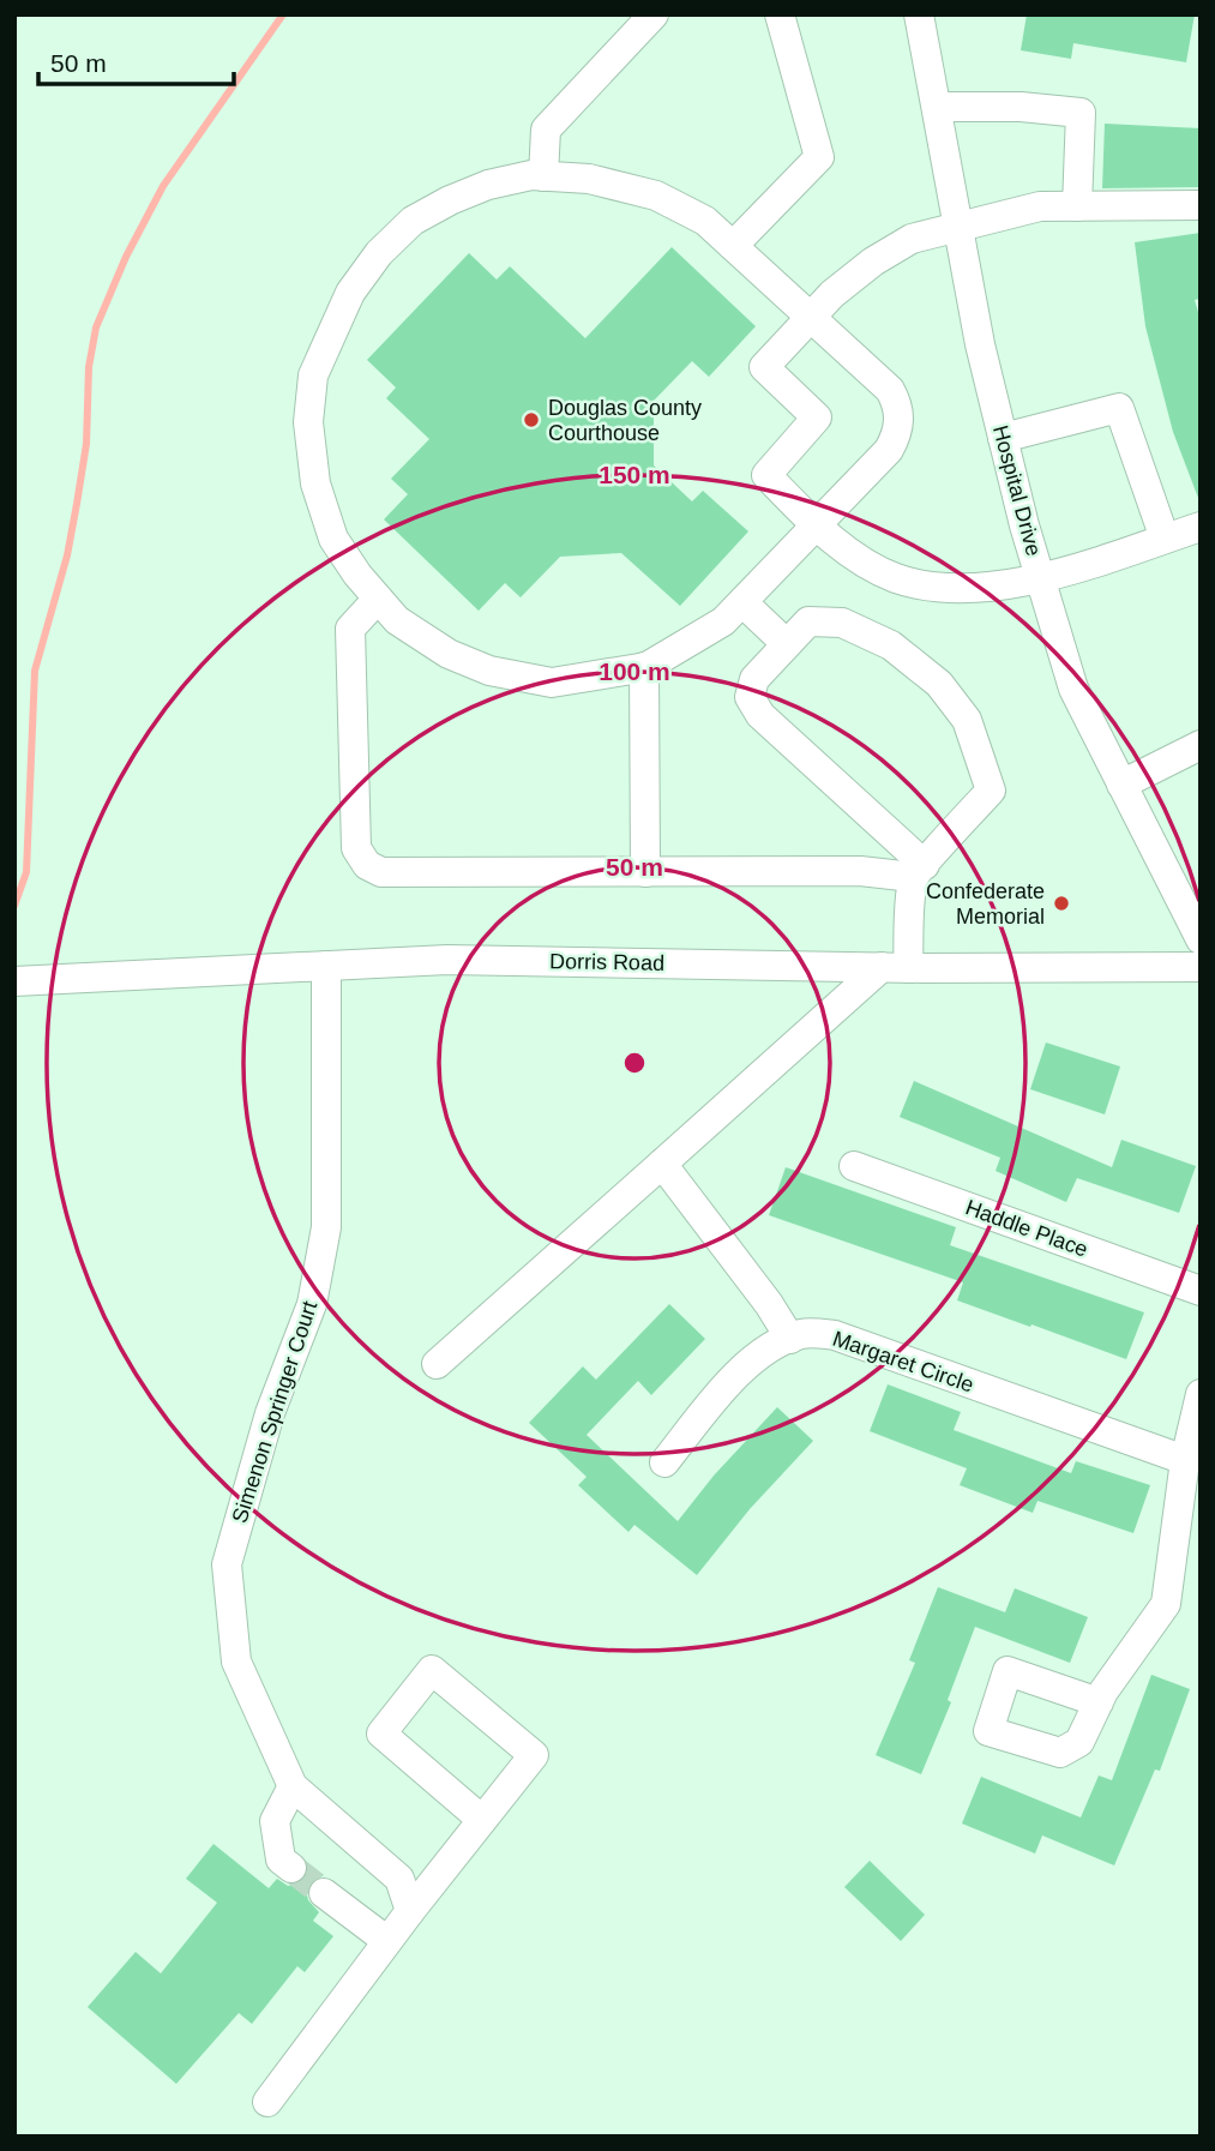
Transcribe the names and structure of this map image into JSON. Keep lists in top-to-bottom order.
{
  "streets": {
    "street": [
      "Hospital Drive",
      "Dorris Road",
      "Haddle Place",
      "Margaret Circle",
      "Simenon Springer Court"
    ]
  },
  "crossings": [
    ["Dorris Road", "Simenon Springer Court"]
  ],
  "places": ["Douglas County Courthouse", "Confederate Memorial"],
  "scale_bar": "50 m",
  "rings": ["150 m", "100 m", "50 m"]
}
